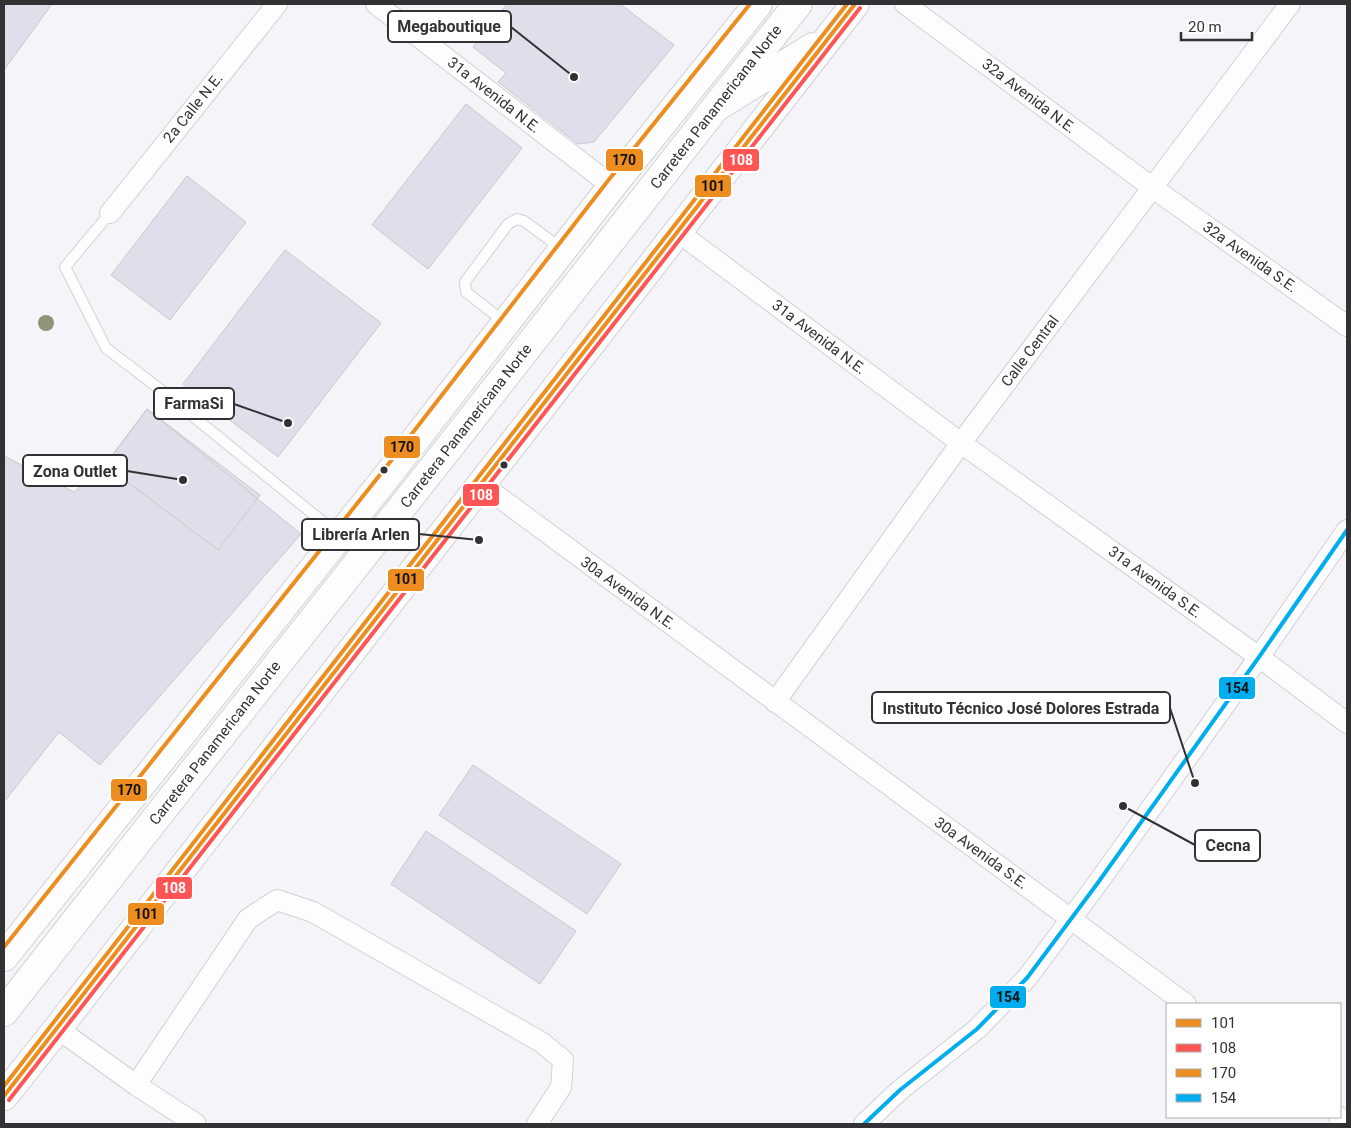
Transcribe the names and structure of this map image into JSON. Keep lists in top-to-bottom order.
{
  "streets": {
    "main road": ["Carretera Panamericana Norte"],
    "street": [
      "31a Avenida N.E.",
      "32a Avenida N.E.",
      "2a Calle N.E.",
      "32a Avenida S.E.",
      "Calle Central",
      "31a Avenida S.E.",
      "30a Avenida N.E.",
      "30a Avenida S.E."
    ]
  },
  "crossings": [
    ["31a Avenida N.E.", "Carretera Panamericana Norte"],
    ["31a Avenida N.E.", "Calle Central"],
    ["31a Avenida N.E.", "31a Avenida S.E."],
    ["32a Avenida N.E.", "32a Avenida S.E."],
    ["32a Avenida N.E.", "Calle Central"],
    ["32a Avenida S.E.", "Calle Central"],
    ["Calle Central", "31a Avenida S.E."],
    ["Calle Central", "30a Avenida N.E."],
    ["Calle Central", "30a Avenida S.E."],
    ["30a Avenida N.E.", "30a Avenida S.E."]
  ],
  "places": [
    "Megaboutique",
    "FarmaSi",
    "Zona Outlet",
    "Librería Arlen",
    "Instituto Técnico José Dolores Estrada",
    "Cecna"
  ],
  "lines": [
    "transit line 101",
    "transit line 170",
    "transit line 108",
    "transit line 154"
  ],
  "legend": [
    "101",
    "108",
    "170",
    "154"
  ],
  "scale_bar": "20 m"
}
